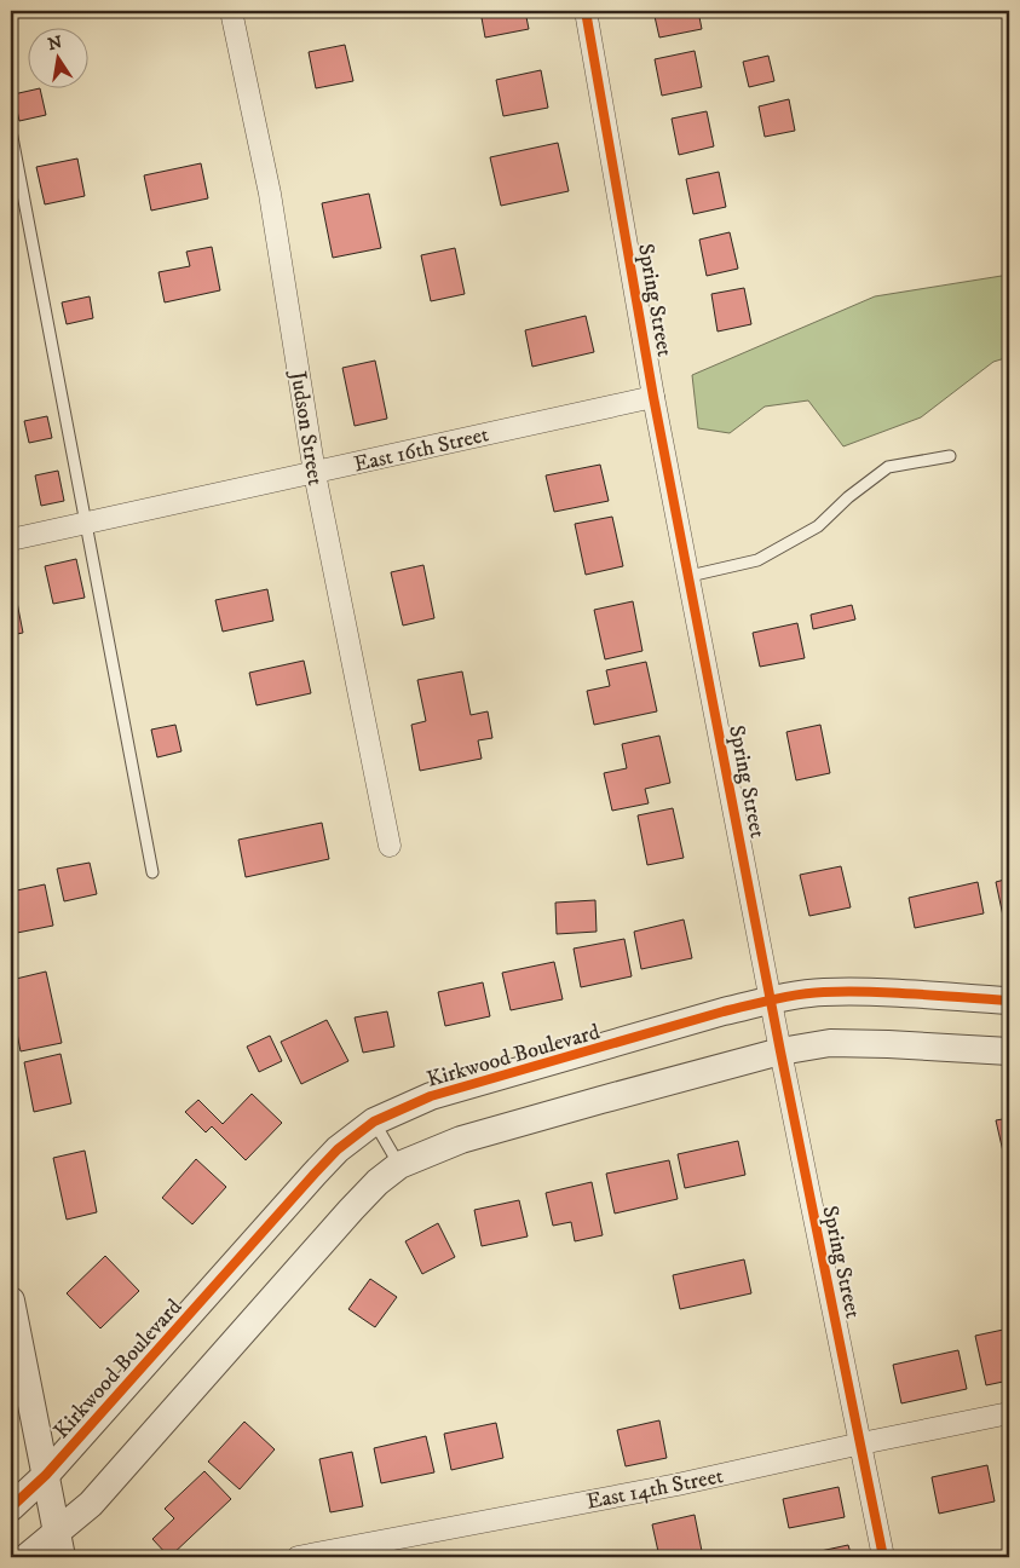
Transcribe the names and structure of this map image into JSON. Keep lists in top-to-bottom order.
{
  "streets": {
    "street": [
      "Spring Street",
      "Judson Street",
      "East 16th Street",
      "Kirkwood Boulevard",
      "East 14th Street"
    ]
  },
  "crossings": [
    ["Spring Street", "East 16th Street"],
    ["Spring Street", "Kirkwood Boulevard"],
    ["Spring Street", "East 14th Street"],
    ["Judson Street", "East 16th Street"]
  ],
  "north": "top"
}
